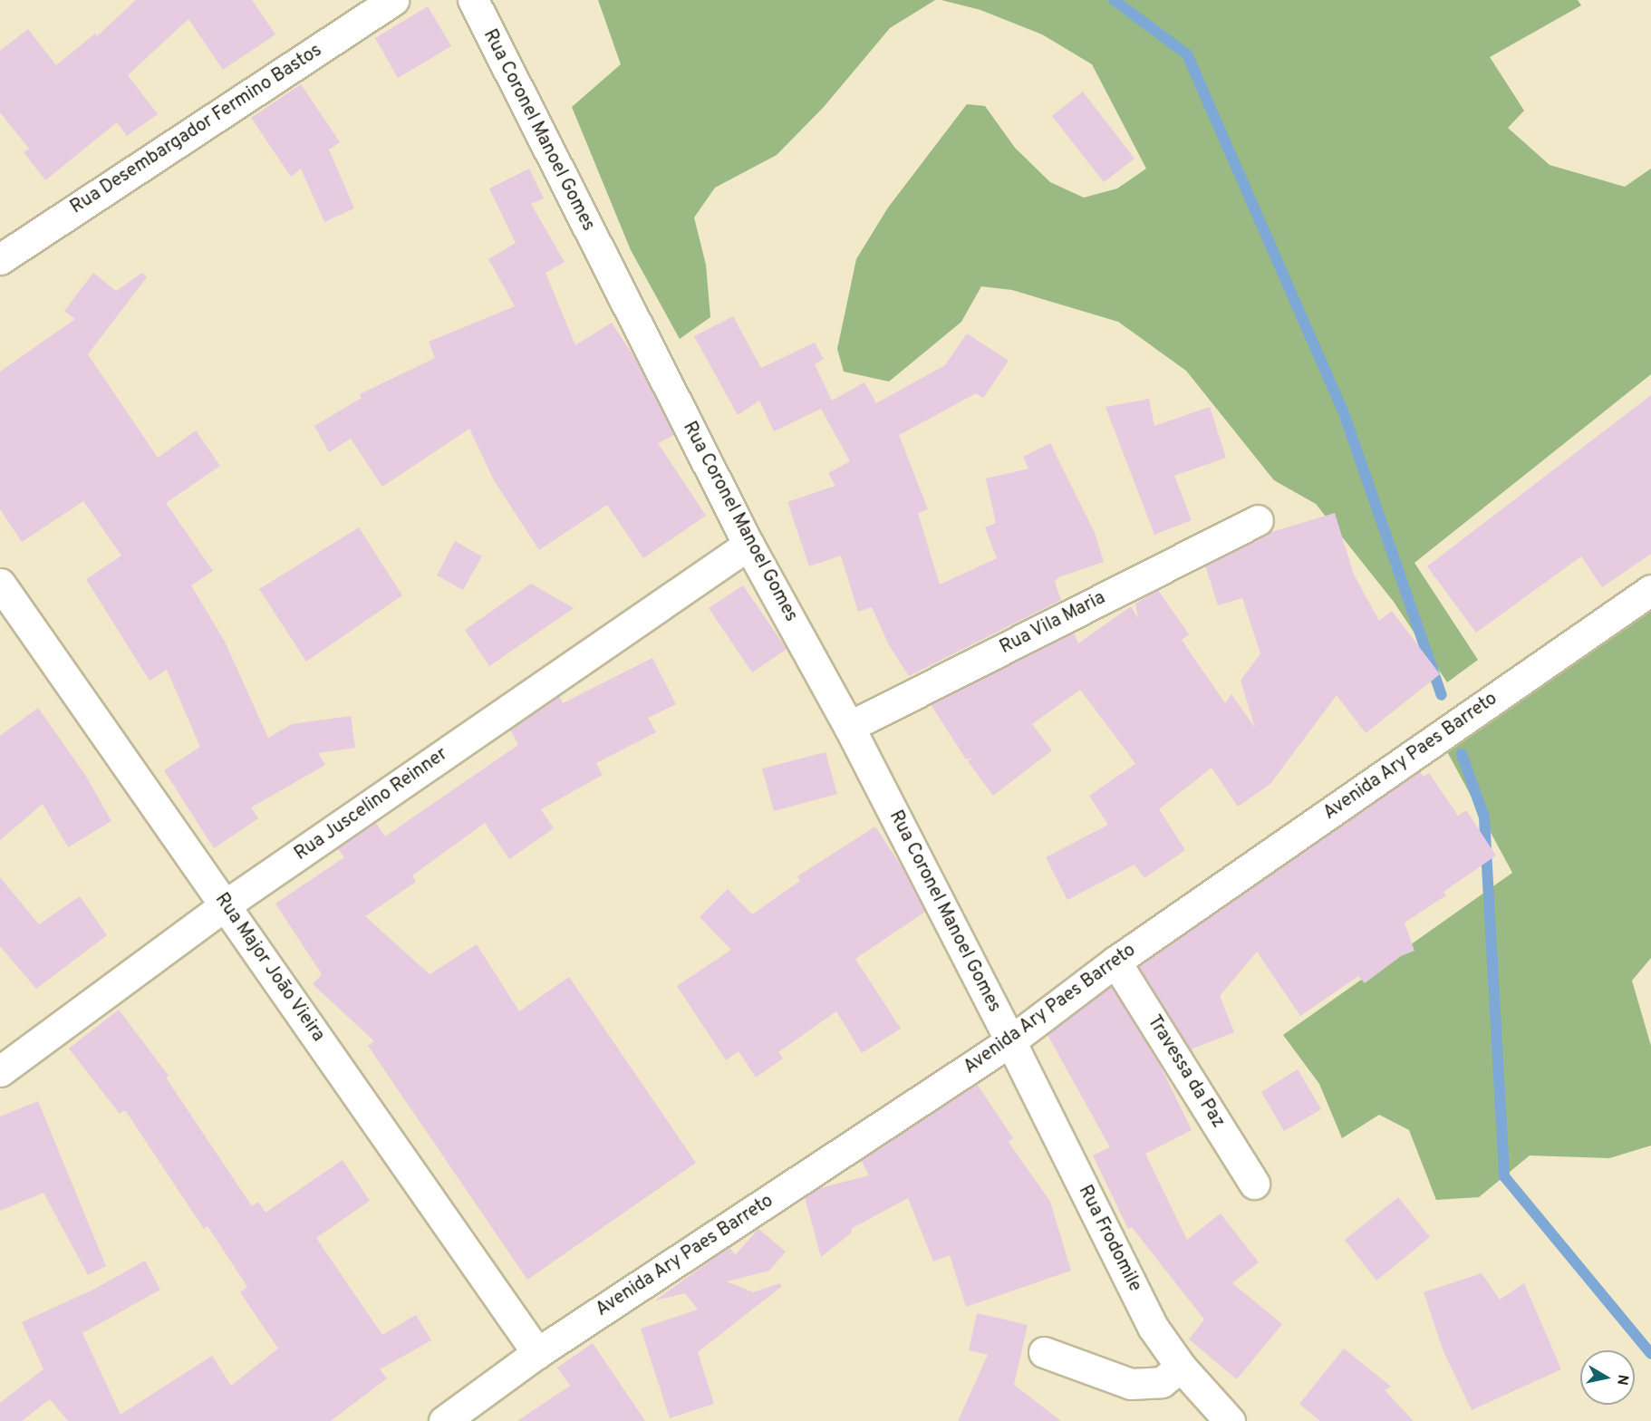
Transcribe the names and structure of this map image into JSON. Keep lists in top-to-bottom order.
{
  "streets": {
    "street": [
      "Rua Desembargador Fermino Bastos",
      "Rua Coronel Manoel Gomes",
      "Rua Vila Maria",
      "Avenida Ary Paes Barreto",
      "Rua Juscelino Reinner",
      "Rua Major João Vieira",
      "Travessa da Paz",
      "Rua Frodomile"
    ]
  },
  "crossings": [
    ["Rua Coronel Manoel Gomes", "Rua Vila Maria"],
    ["Rua Coronel Manoel Gomes", "Avenida Ary Paes Barreto"],
    ["Rua Coronel Manoel Gomes", "Rua Juscelino Reinner"],
    ["Rua Coronel Manoel Gomes", "Rua Frodomile"],
    ["Avenida Ary Paes Barreto", "Rua Major João Vieira"],
    ["Avenida Ary Paes Barreto", "Travessa da Paz"],
    ["Avenida Ary Paes Barreto", "Rua Frodomile"],
    ["Rua Juscelino Reinner", "Rua Major João Vieira"]
  ],
  "north": "right"
}
